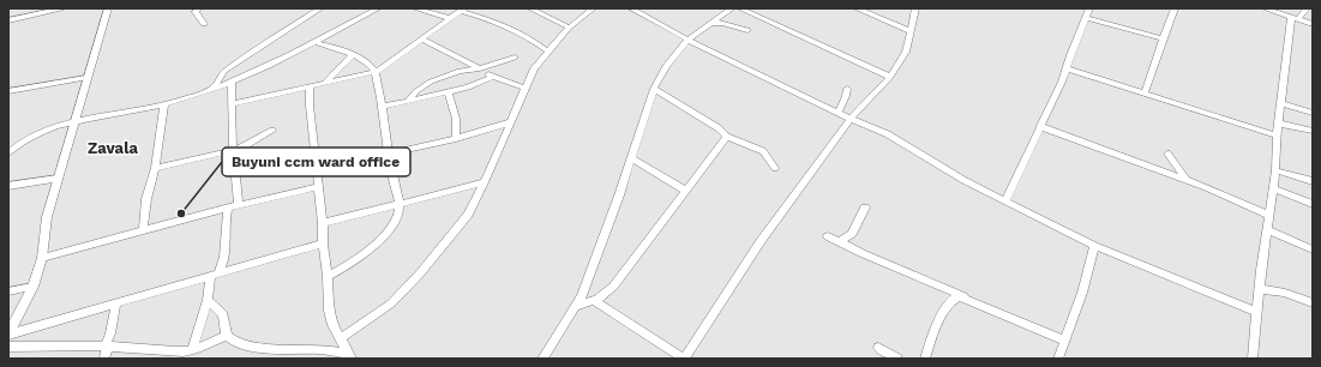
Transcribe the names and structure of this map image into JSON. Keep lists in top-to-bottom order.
{
  "districts": ["Zavala"],
  "places": ["Buyuni ccm ward office"]
}
